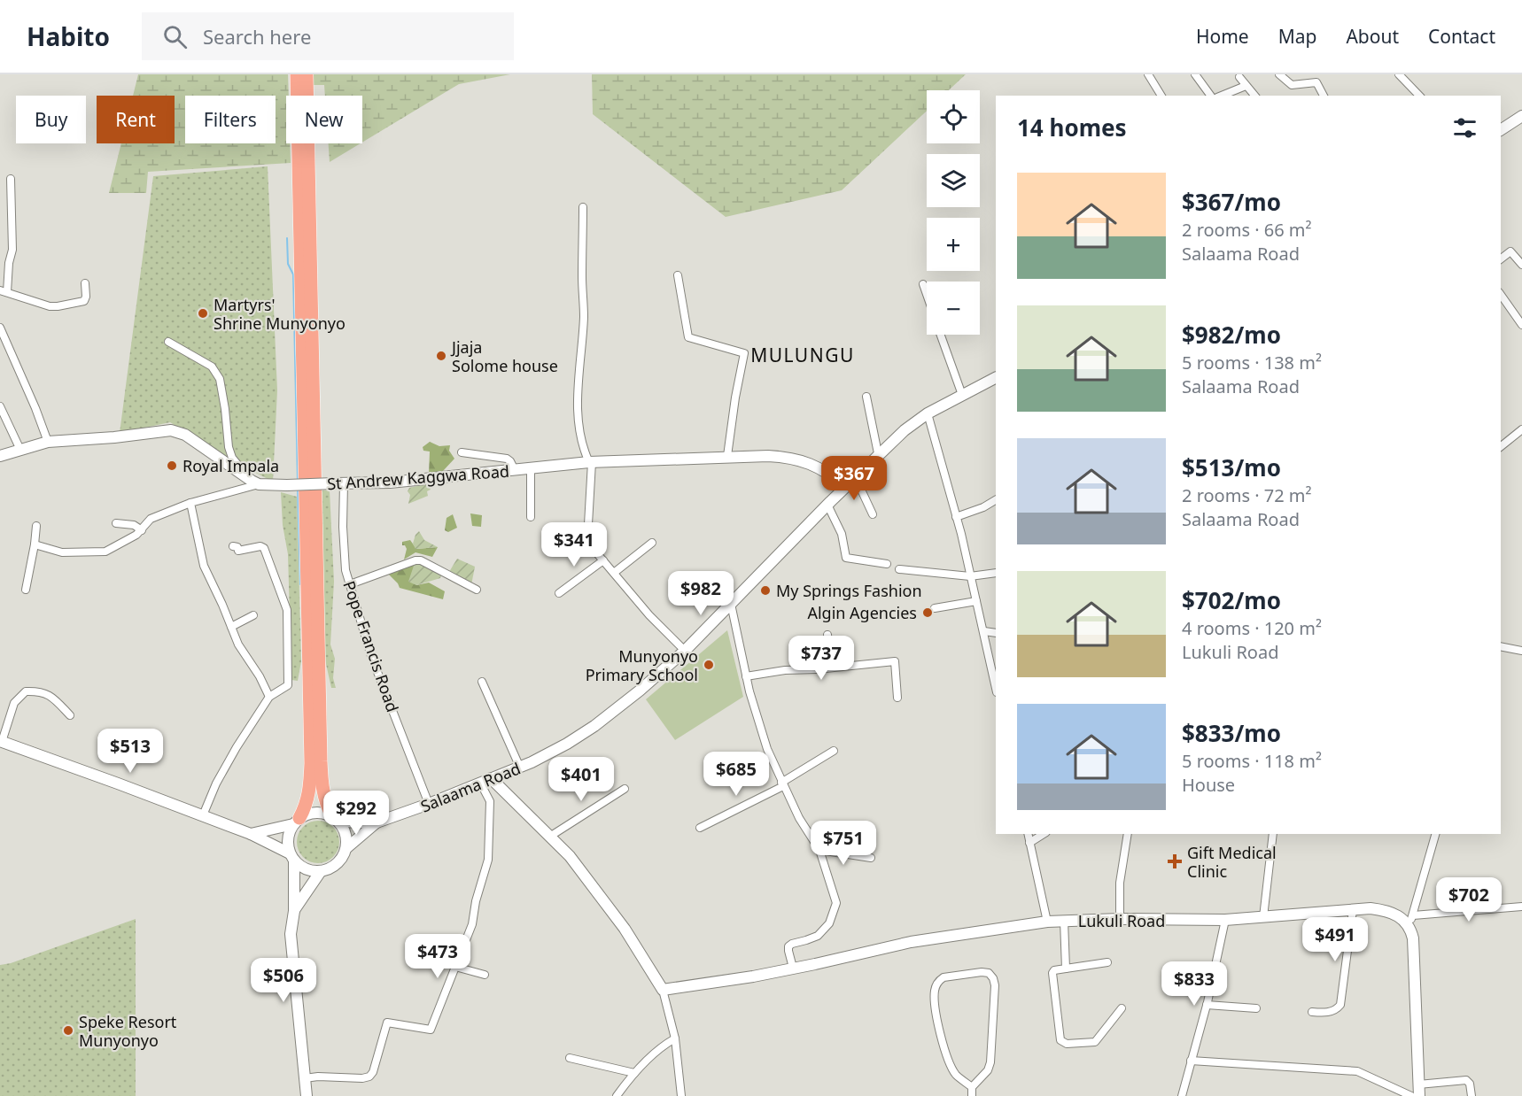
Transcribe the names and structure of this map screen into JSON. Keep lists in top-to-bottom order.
{
  "streets": {
    "street": [
      "St Andrew Kaggwa Road",
      "Pope Francis Road",
      "Salaama Road",
      "Lukuli Road"
    ]
  },
  "crossings": [
    ["St Andrew Kaggwa Road", "Pope Francis Road"],
    ["St Andrew Kaggwa Road", "Salaama Road"],
    ["Pope Francis Road", "Salaama Road"]
  ],
  "districts": ["MULUNGU"],
  "places": {
    "other": [
      "Martyrs' Shrine Munyonyo",
      "Jjaja Solome house",
      "Royal Impala",
      "My Springs Fashion",
      "Algin Agencies",
      "Munyonyo Primary School",
      "Speke Resort Munyonyo"
    ],
    "health": ["Gift Medical Clinic"]
  },
  "page": {
    "header": "Habito",
    "search": "Search here",
    "nav": [
      "Home",
      "Map",
      "About",
      "Contact"
    ],
    "map_buttons": ["+", "−"],
    "chip": [
      "Buy",
      "Rent",
      "Filters",
      "New"
    ],
    "heading": "14 homes",
    "list": [
      {
        "name": "$367/mo",
        "note": "2 rooms · 66 m² · Salaama Road"
      },
      {
        "name": "$982/mo",
        "note": "5 rooms · 138 m² · Salaama Road"
      },
      {
        "name": "$513/mo",
        "note": "2 rooms · 72 m² · Salaama Road"
      },
      {
        "name": "$702/mo",
        "note": "4 rooms · 120 m² · Lukuli Road"
      },
      {
        "name": "$833/mo",
        "note": "5 rooms · 118 m² · House"
      }
    ],
    "price": [
      "$367",
      "$341",
      "$982",
      "$737",
      "$513",
      "$685",
      "$401",
      "$292",
      "$751",
      "$702",
      "$491",
      "$473",
      "$506",
      "$833"
    ]
  }
}
